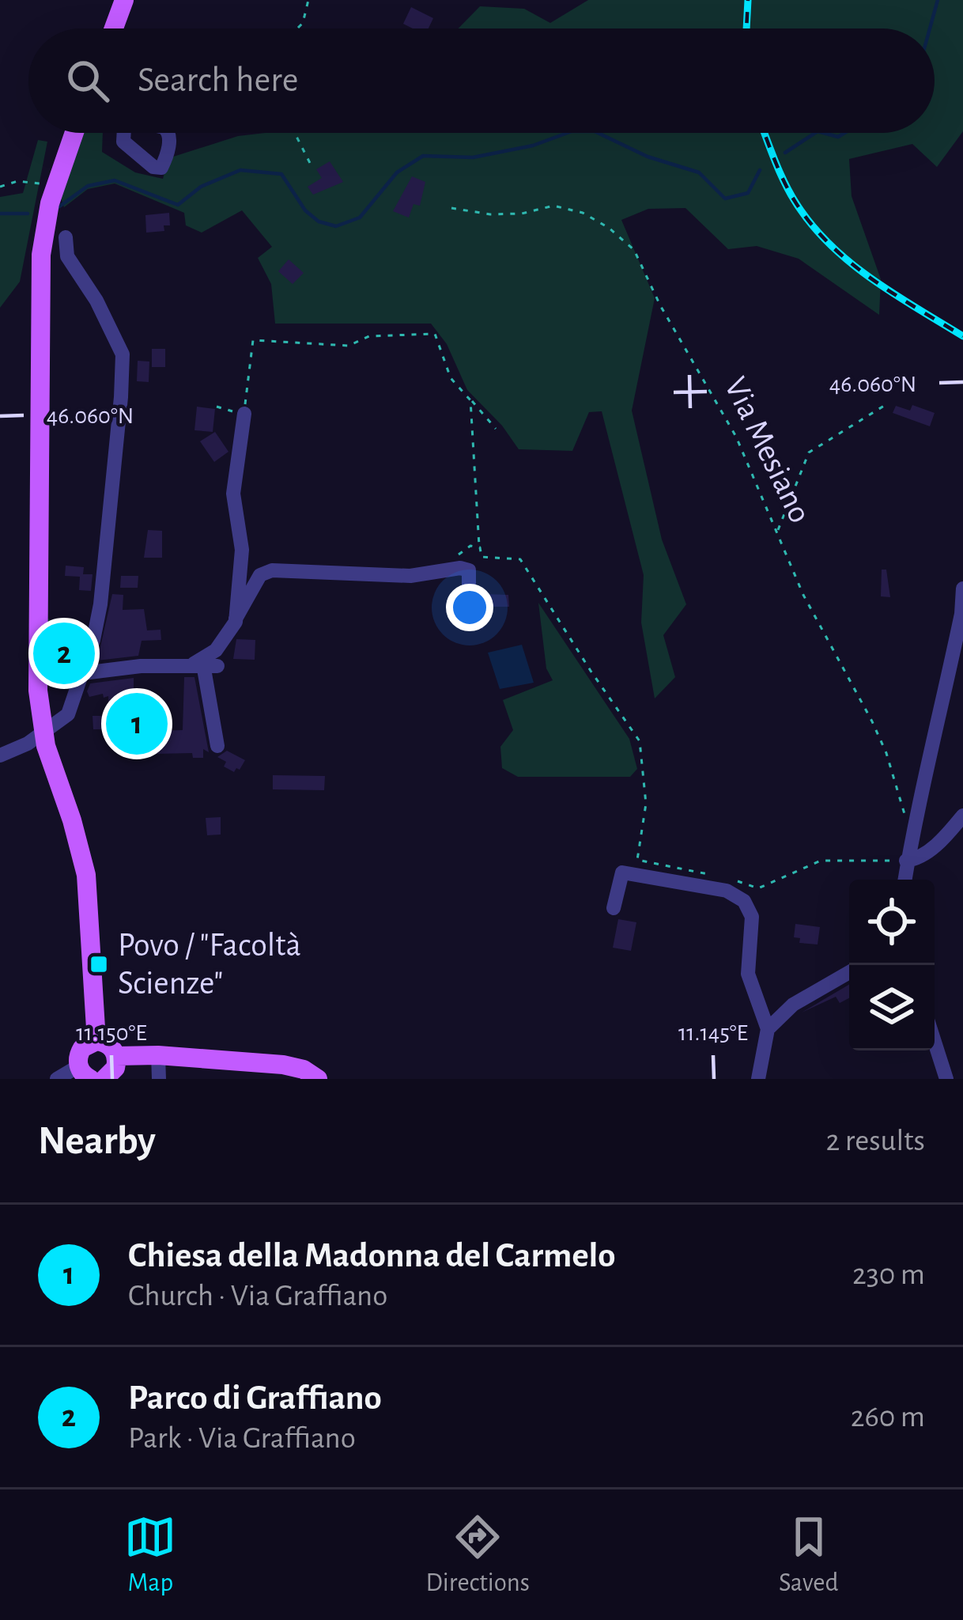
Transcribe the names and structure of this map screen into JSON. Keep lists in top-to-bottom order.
{
  "streets": {
    "path": ["Via Mesiano"]
  },
  "places": {
    "transit": ["Povo / \"Facoltà Scienze\""]
  },
  "page": {
    "search": "Search here",
    "pins": ["2", "1"],
    "heading": ["Nearby", "2 results"],
    "list": [
      {
        "mark": "1",
        "name": "Chiesa della Madonna del Carmelo",
        "note": "Church · Via Graffiano",
        "value": "230 m"
      },
      {
        "mark": "2",
        "name": "Parco di Graffiano",
        "note": "Park · Via Graffiano",
        "value": "260 m"
      }
    ],
    "nav": ["Map", "Directions", "Saved"]
  },
  "coordinates": ["46.060°N", "11.150°E", "11.145°E"]
}
